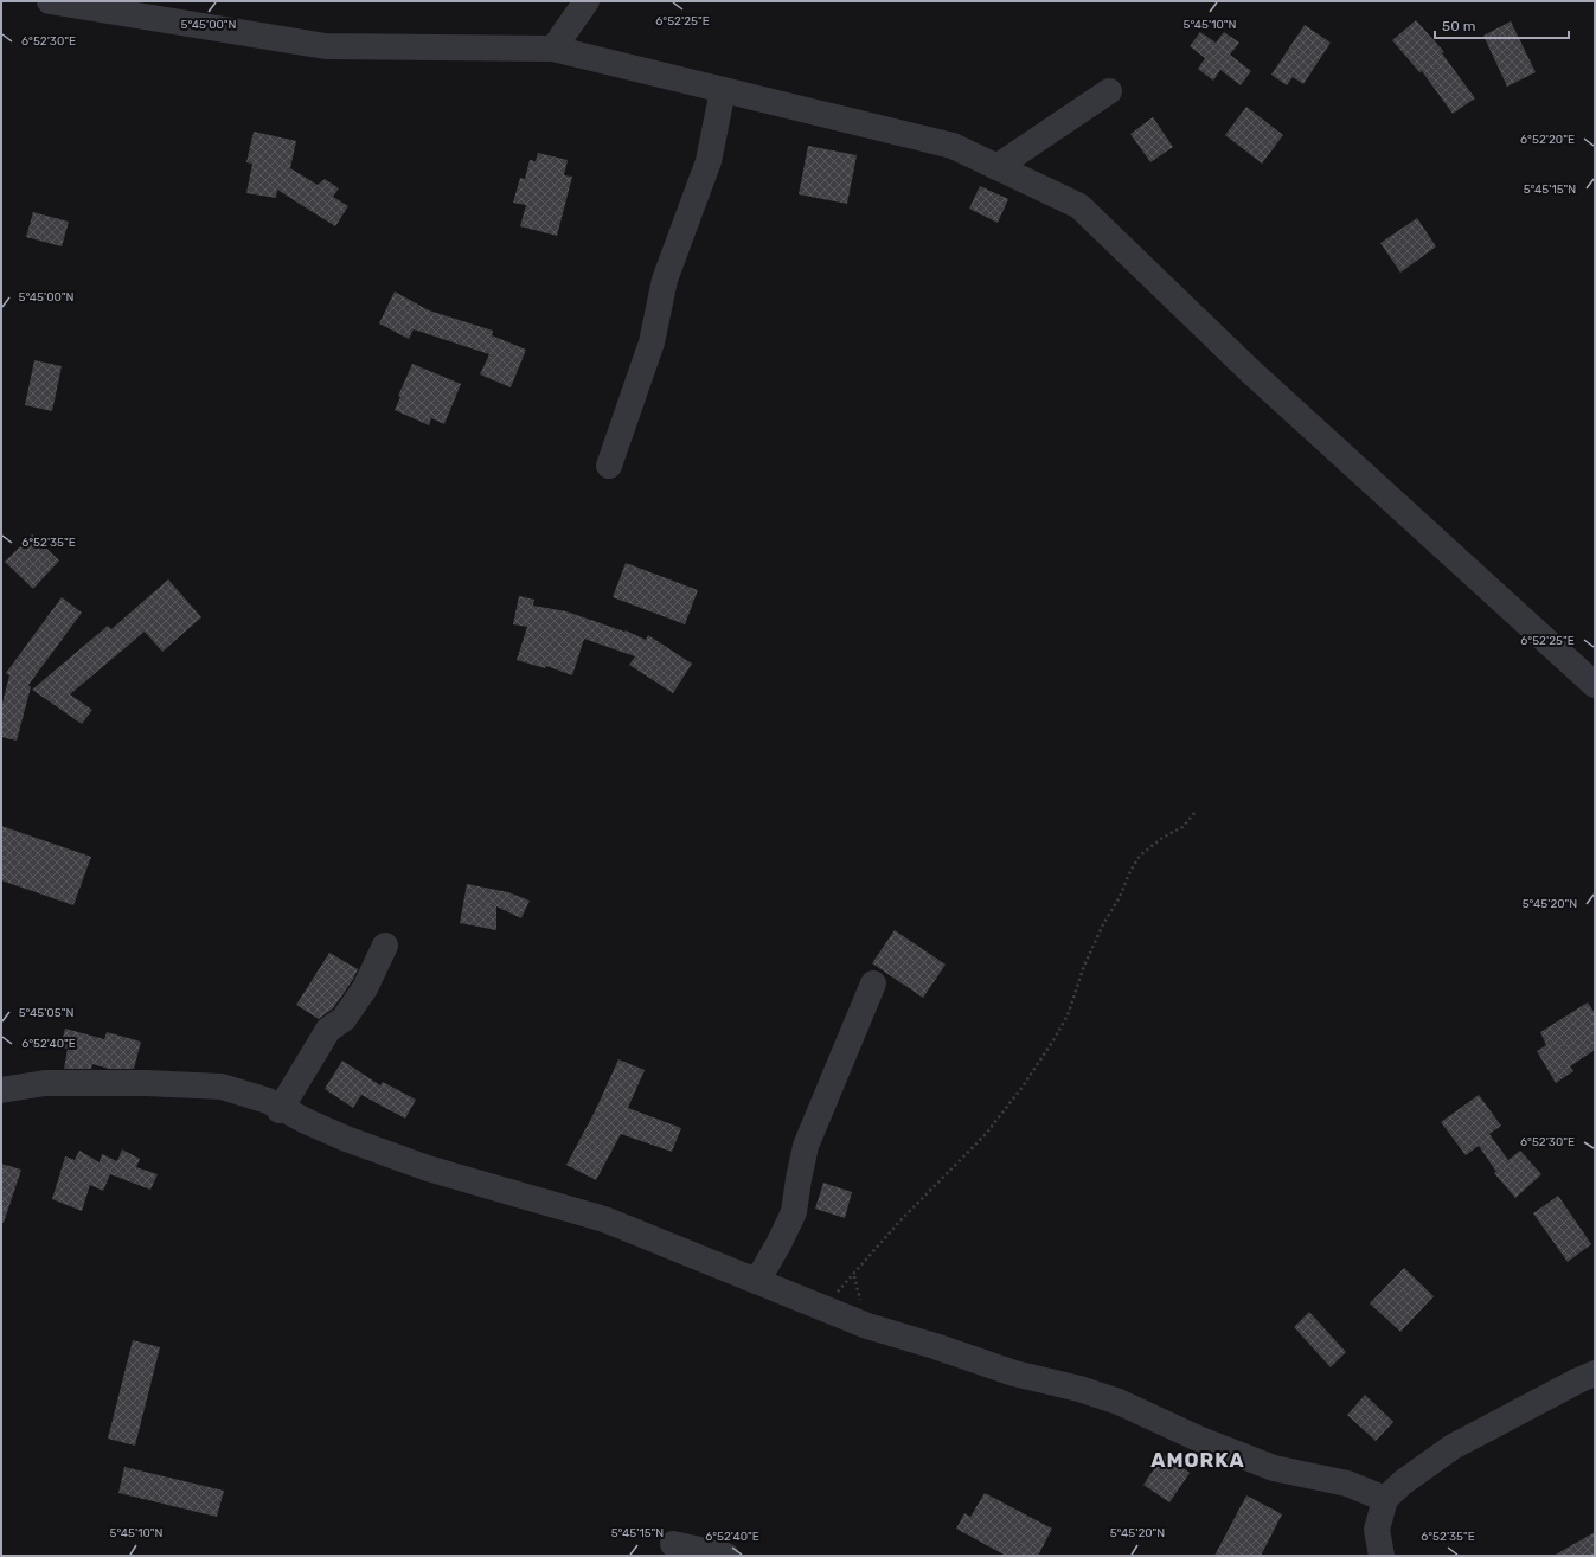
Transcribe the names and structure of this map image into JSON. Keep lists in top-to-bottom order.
{
  "districts": ["AMORKA"],
  "scale_bar": "50 m",
  "coordinates": [
    "6°52'25\"E",
    "5°45'00\"N",
    "5°45'10\"N",
    "6°52'30\"E",
    "6°52'20\"E",
    "5°45'15\"N",
    "6°52'35\"E",
    "5°45'20\"N",
    "5°45'05\"N",
    "6°52'40\"E"
  ]
}
